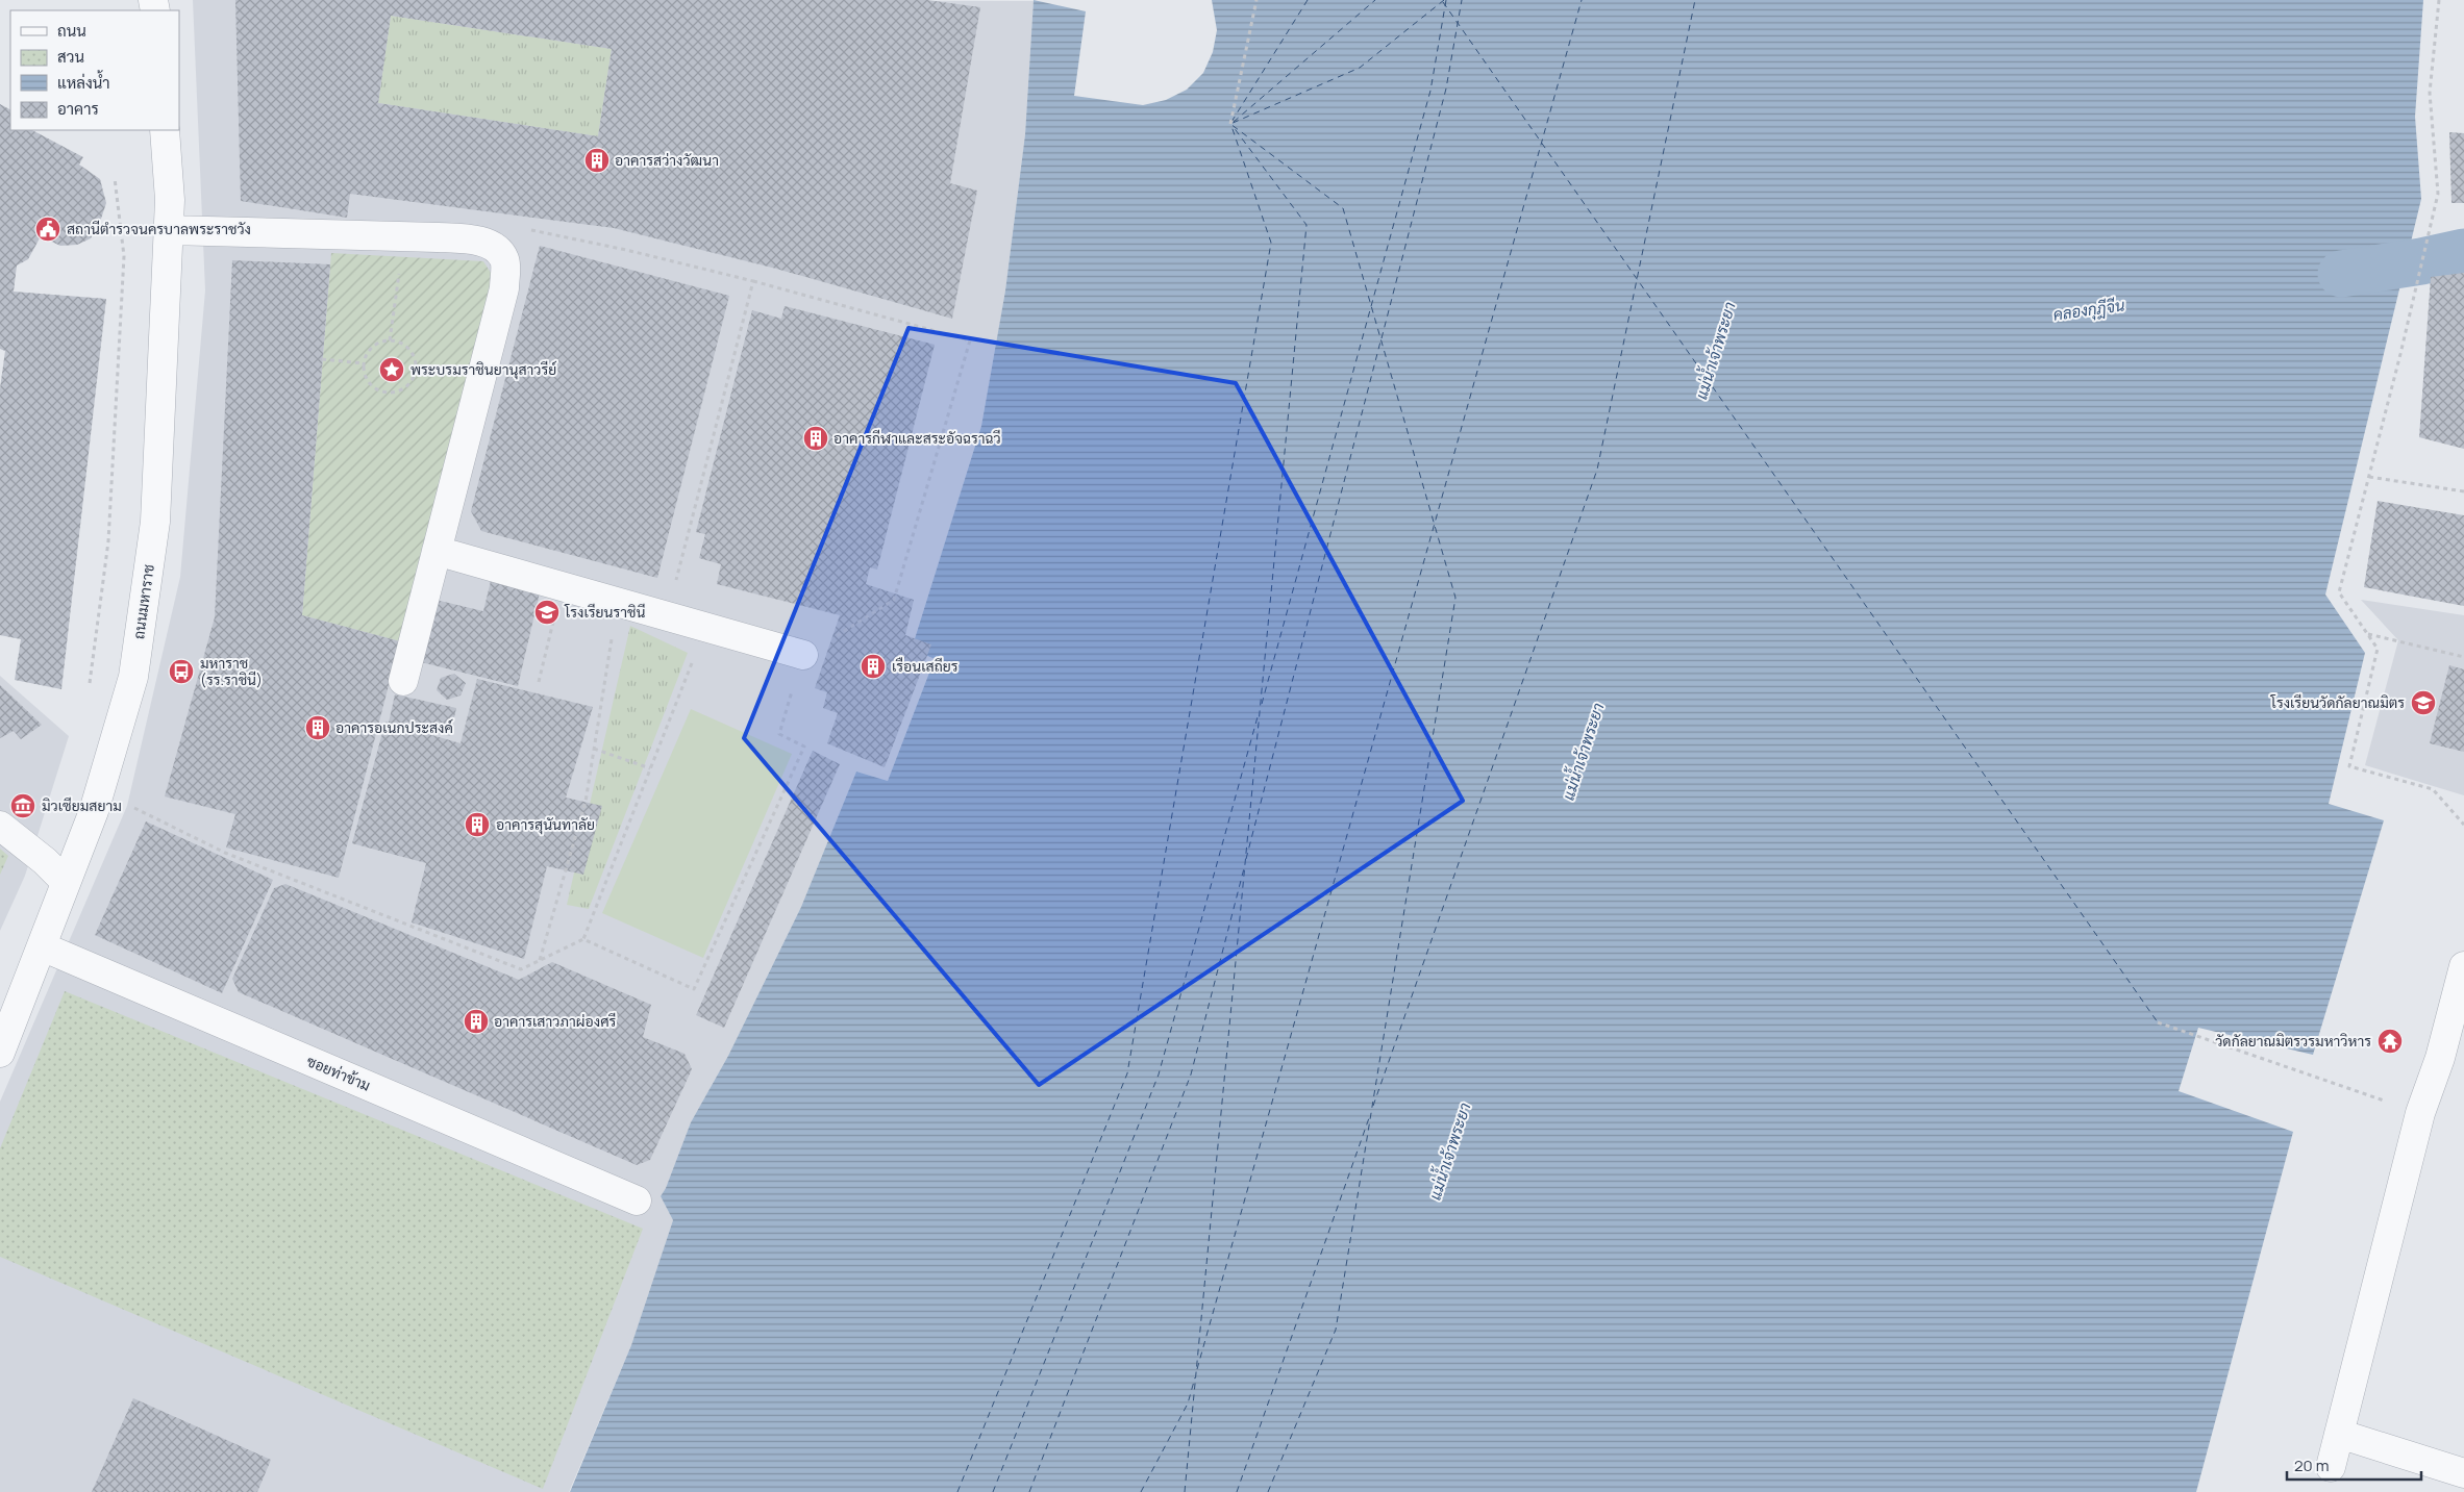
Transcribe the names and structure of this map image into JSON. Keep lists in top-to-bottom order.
{
  "streets": {
    "street": ["ถนนมหาราช", "ซอยท่าข้าม"]
  },
  "crossings": [
    ["ถนนมหาราช", "ซอยท่าข้าม"]
  ],
  "water": ["คลองกุฎีจีน", "แม่น้ำเจ้าพระยา"],
  "places": {
    "building": [
      "อาคารสว่างวัฒนา",
      "อาคารกีฬาและสระอัจฉราฉวี",
      "เรือนเสถียร",
      "อาคารอเนกประสงค์",
      "อาคารสุนันทาลัย",
      "อาคารเสาวภาผ่องศรี"
    ],
    "public building": ["สถานีตำรวจนครบาลพระราชวัง"],
    "place": ["พระบรมราชินยานุสาวรีย์"],
    "school or university": ["โรงเรียนราชินี", "โรงเรียนวัดกัลยาณมิตร"],
    "bus stop": ["มหาราช (รร.ราชินี)"],
    "museum": ["มิวเซียมสยาม"],
    "temple": ["วัดกัลยาณมิตรวรมหาวิหาร"]
  },
  "legend": [
    "ถนน",
    "สวน",
    "แหล่งน้ำ",
    "อาคาร"
  ],
  "scale_bar": "20 m"
}
